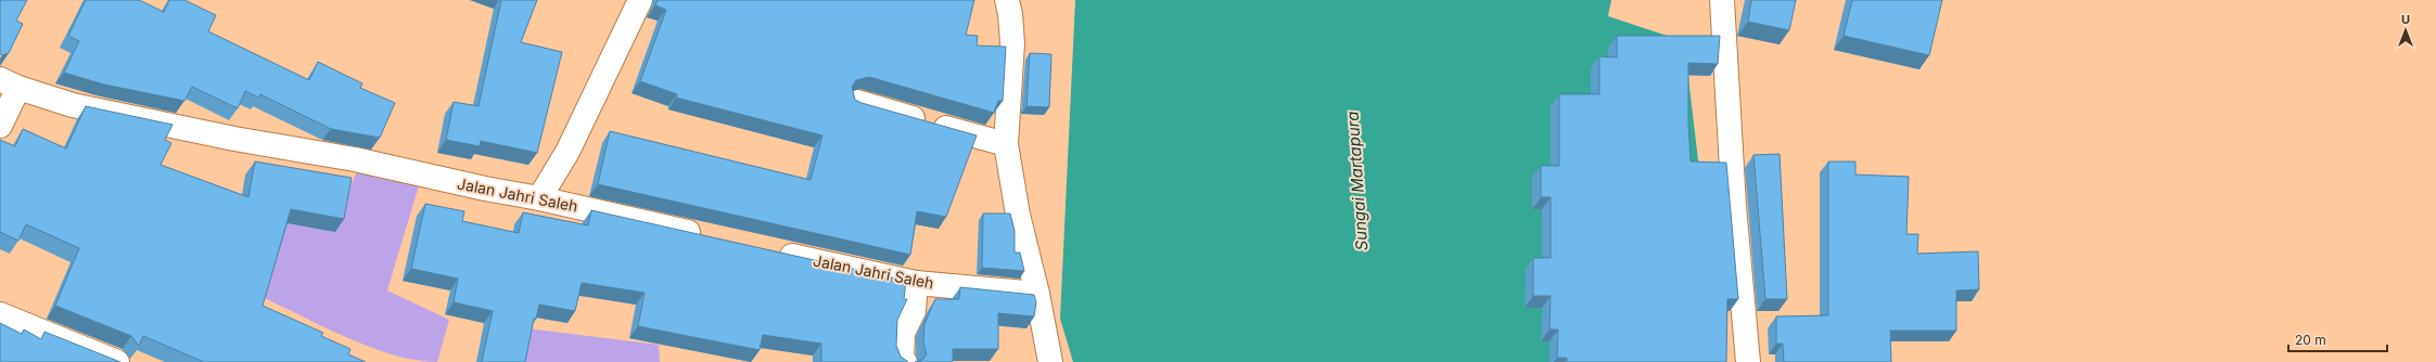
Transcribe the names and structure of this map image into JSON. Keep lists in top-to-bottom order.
{
  "streets": {
    "street": ["Jalan Jahri Saleh"]
  },
  "water": ["Sungai Martapura"],
  "scale_bar": "20 m",
  "north": "top"
}
